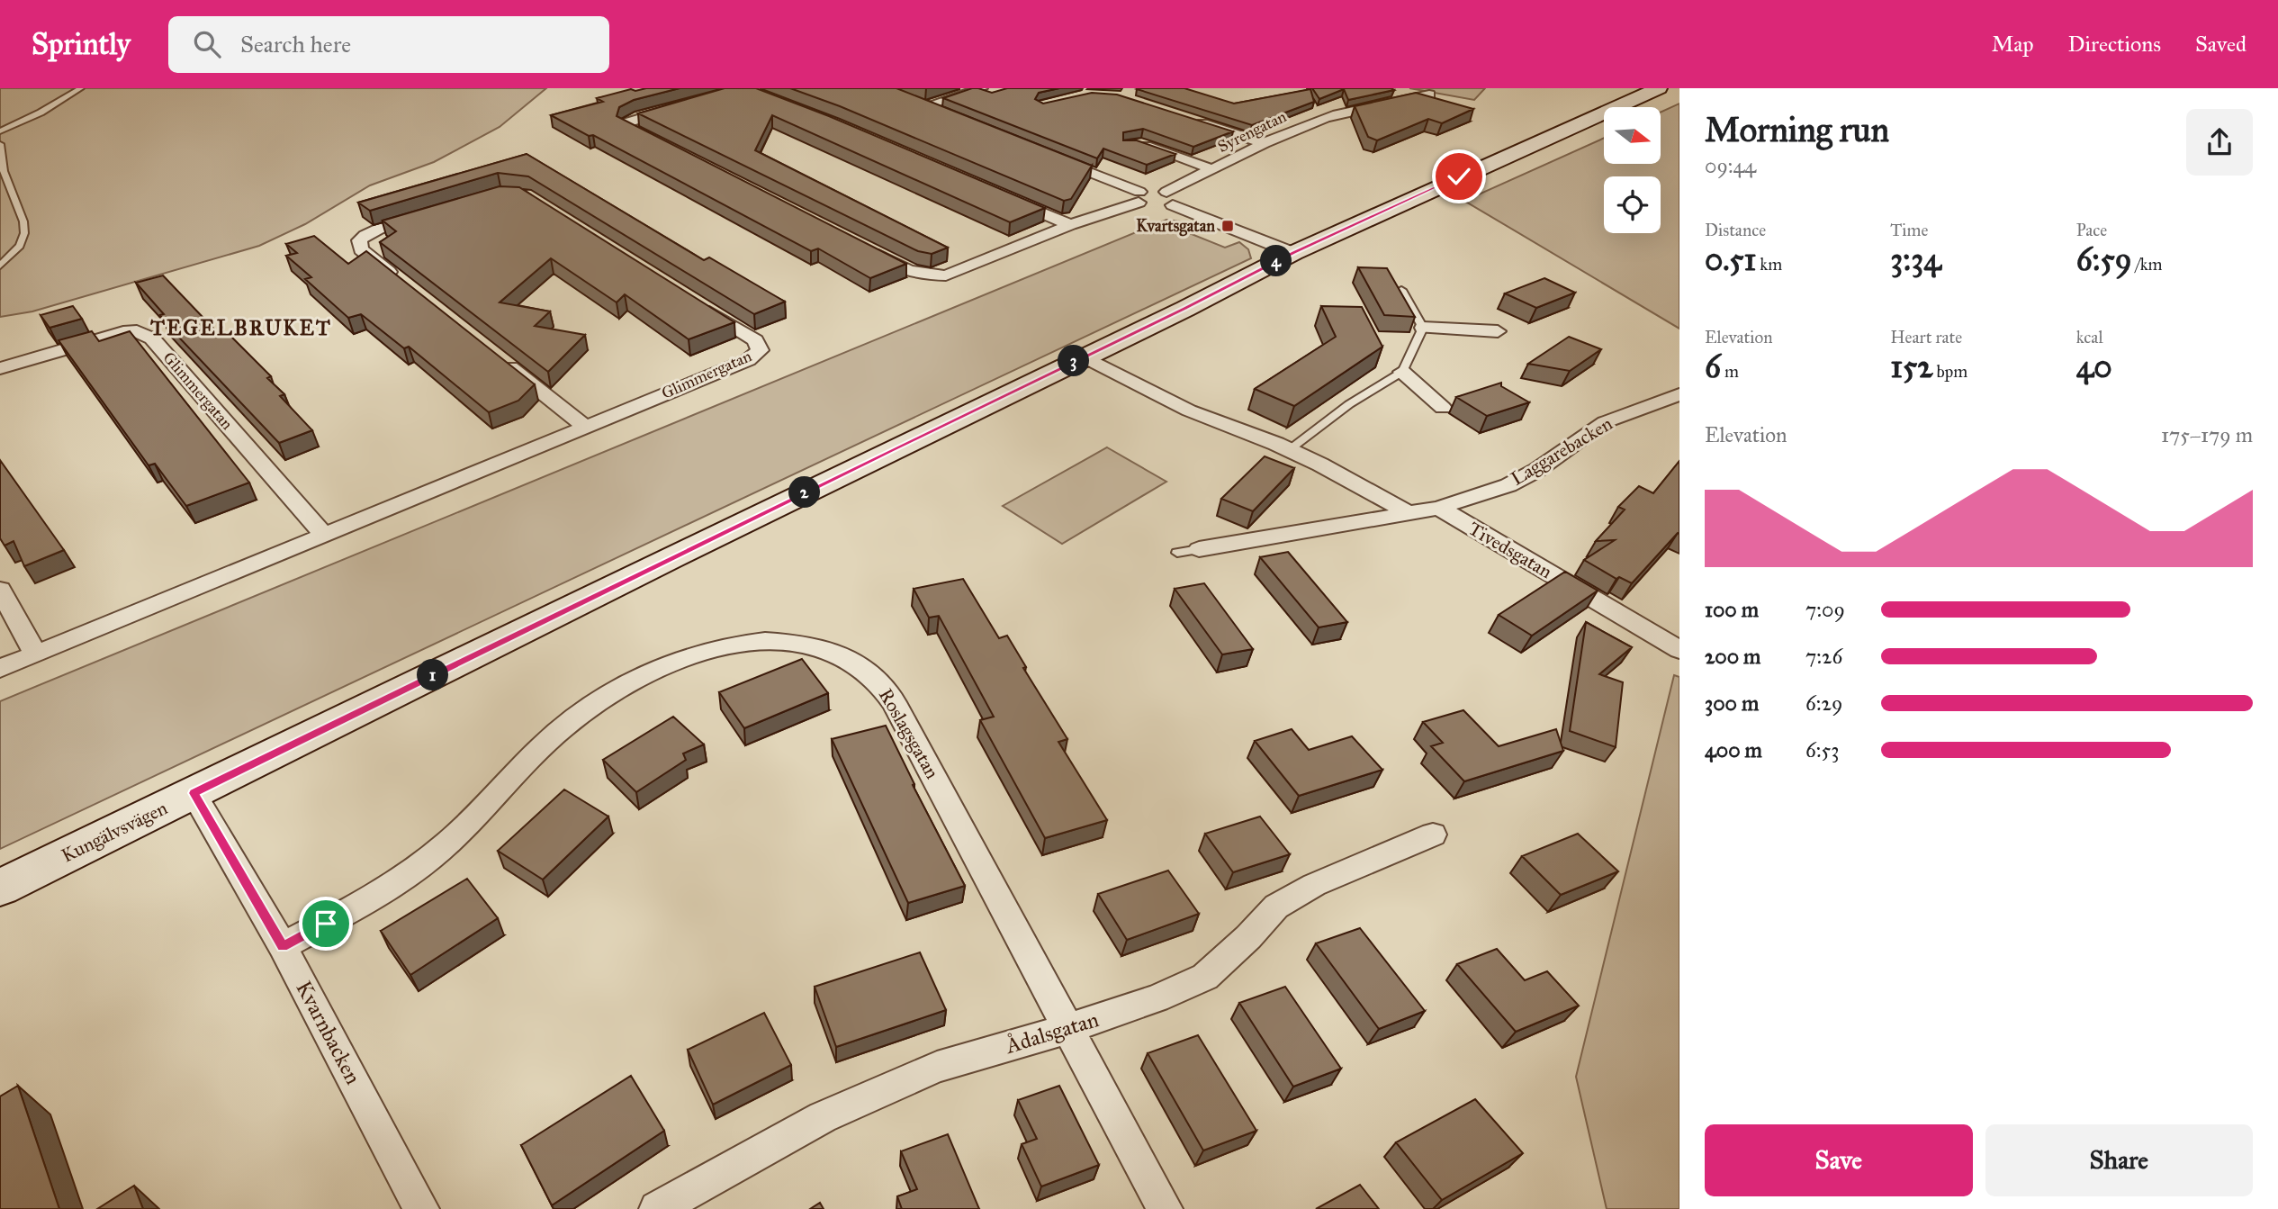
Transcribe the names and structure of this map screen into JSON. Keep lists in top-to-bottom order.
{
  "streets": {
    "main road": ["Kungälvsvägen"],
    "street": [
      "Syrengatan",
      "Glimmergatan",
      "Laggarebacken",
      "Tivedsgatan",
      "Roslagsgatan",
      "Kvarnbacken",
      "Ådalsgatan"
    ]
  },
  "crossings": [
    ["Laggarebacken", "Tivedsgatan"],
    ["Roslagsgatan", "Kvarnbacken"],
    ["Roslagsgatan", "Ådalsgatan"],
    ["Kungälvsvägen", "Kvarnbacken"]
  ],
  "districts": ["TEGELBRUKET"],
  "places": {
    "transit": ["Kvartsgatan"]
  },
  "north": "right",
  "page": {
    "header": "Sprintly",
    "search": "Search here",
    "nav": ["Map", "Directions", "Saved"],
    "heading": ["Morning run", "09:44"],
    "stats": [
      ["Distance", "0.51 km"],
      ["Time", "3:34"],
      ["Pace", "6:59 /km"],
      ["Elevation", "6 m"],
      ["Heart rate", "152 bpm"],
      ["kcal", "40"]
    ],
    "pins": [
      "4",
      "3",
      "2",
      "1"
    ],
    "chart": ["Elevation", "175–179 m"],
    "list": [
      {
        "name": "100 m",
        "note": "7:09"
      },
      {
        "name": "200 m",
        "note": "7:26"
      },
      {
        "name": "300 m",
        "note": "6:29"
      },
      {
        "name": "400 m",
        "note": "6:53"
      }
    ],
    "buttons": ["Save", "Share"]
  }
}
